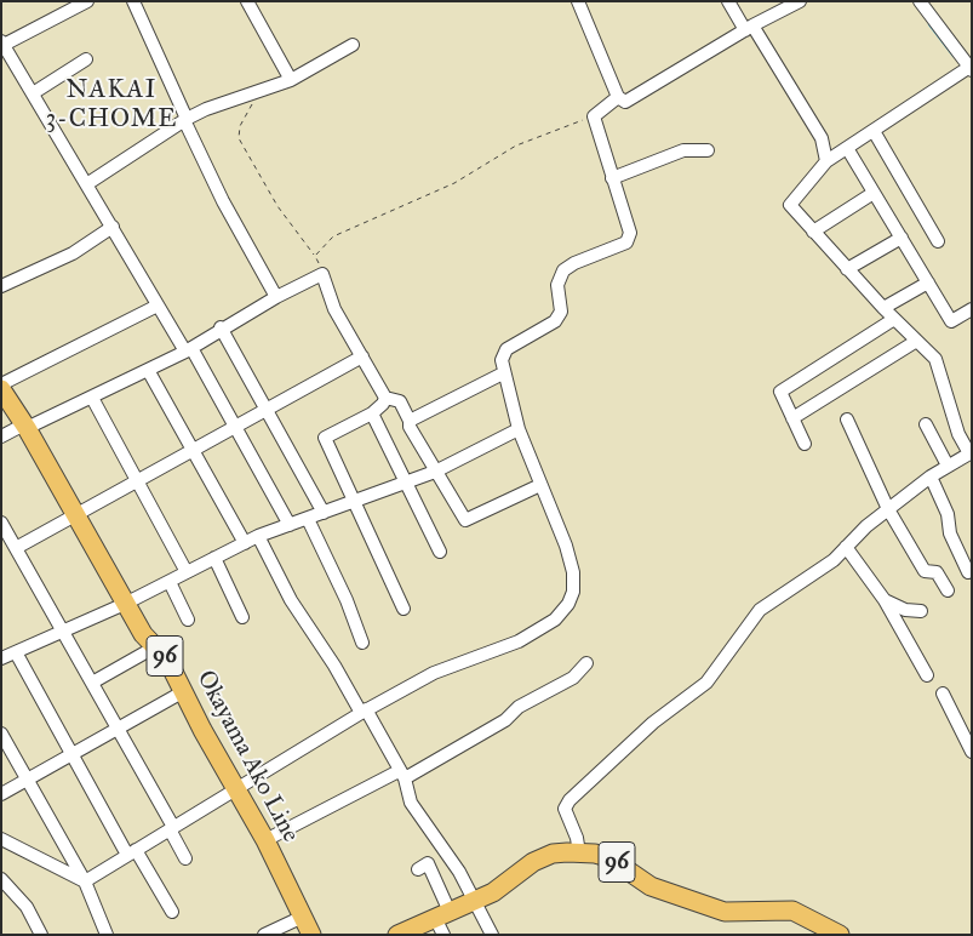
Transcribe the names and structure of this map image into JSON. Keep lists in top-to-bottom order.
{
  "streets": {
    "main road": ["96", "Okayama Ako Line"]
  },
  "districts": ["NAKAI 3-CHOME"]
}
